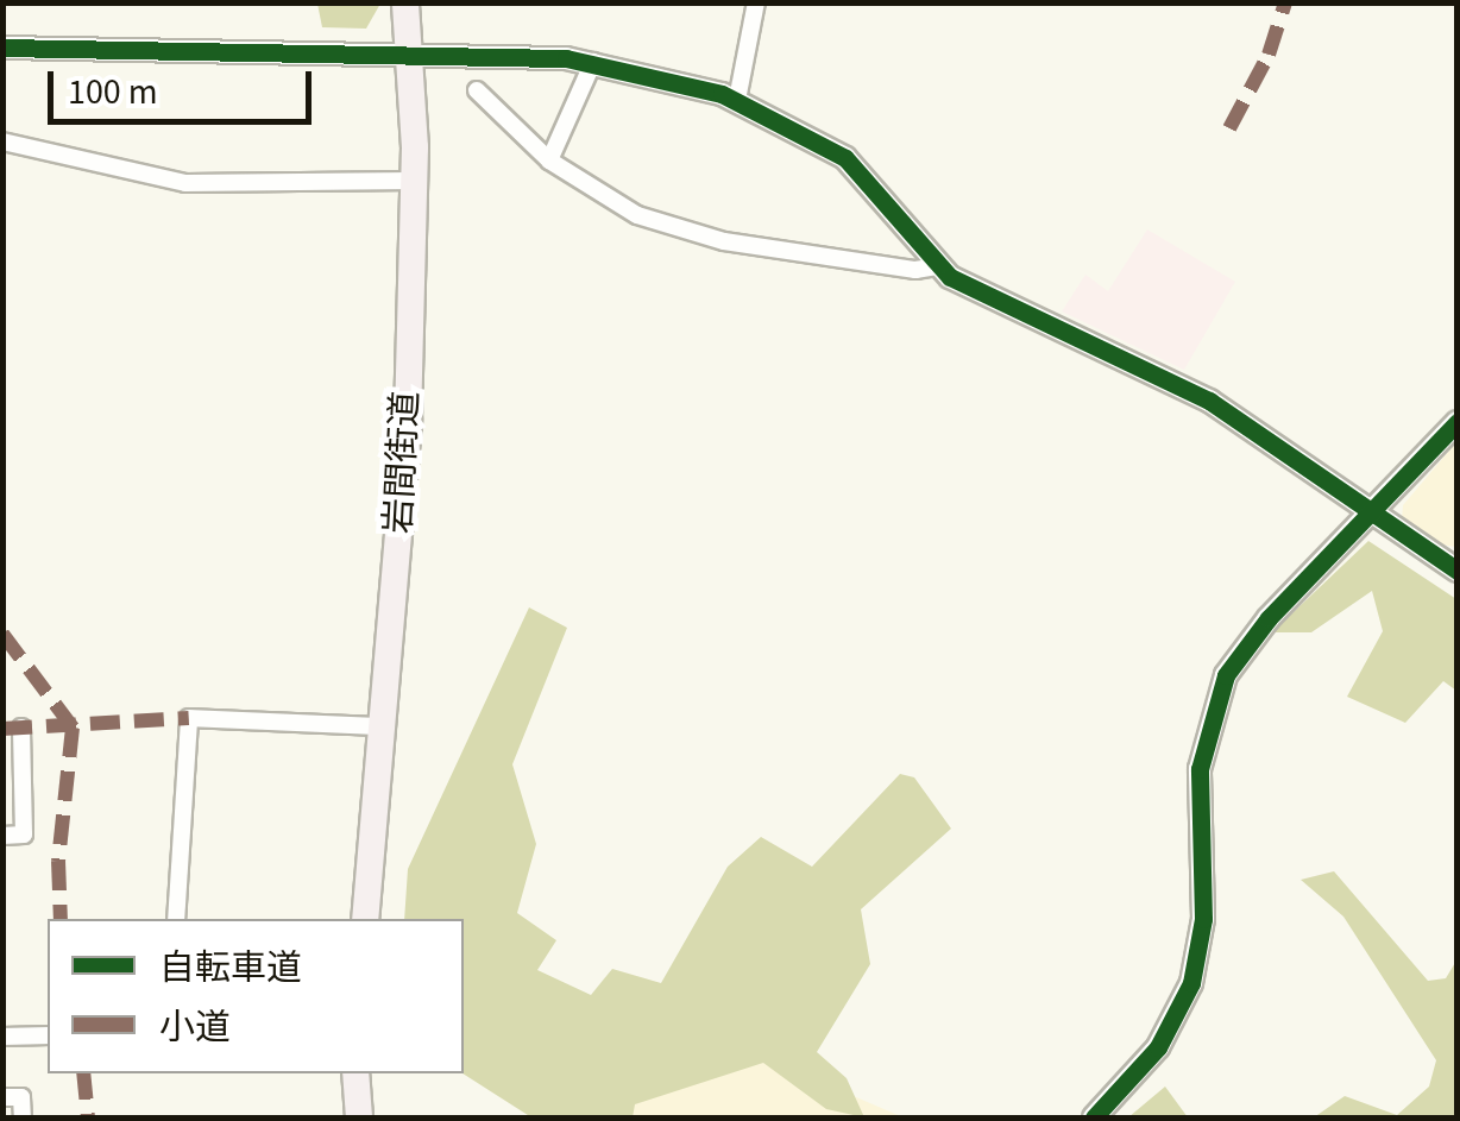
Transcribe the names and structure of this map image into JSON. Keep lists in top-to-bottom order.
{
  "streets": {
    "main road": ["岩間街道"]
  },
  "legend": ["自転車道", "小道"],
  "scale_bar": "100 m"
}
